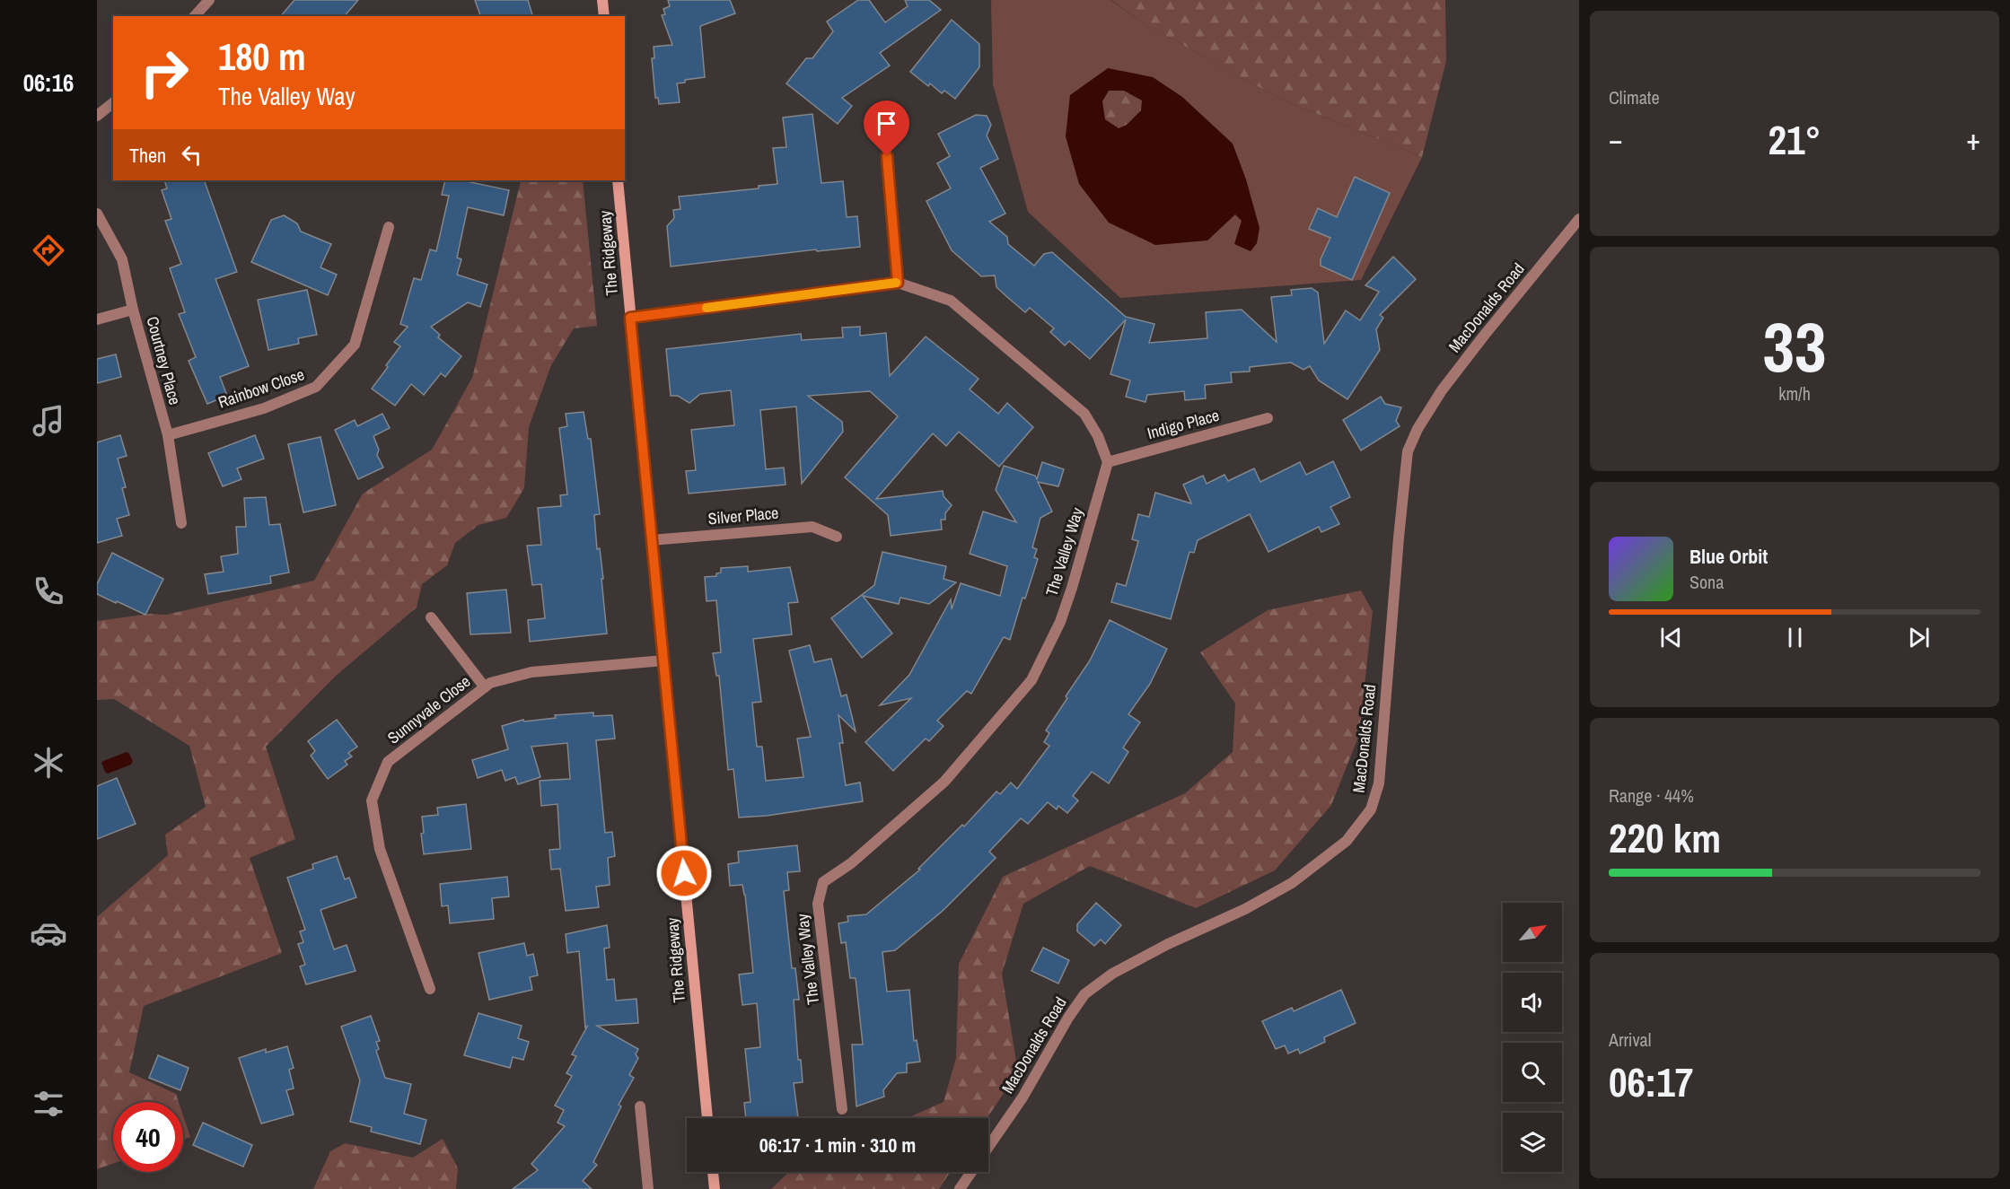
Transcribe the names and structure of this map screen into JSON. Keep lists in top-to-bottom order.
{
  "streets": {
    "street": [
      "The Ridgeway",
      "MacDonalds Road",
      "Courtney Place",
      "Rainbow Close",
      "Indigo Place",
      "Silver Place",
      "The Valley Way",
      "Sunnyvale Close"
    ]
  },
  "crossings": [
    ["The Ridgeway", "Silver Place"],
    ["The Ridgeway", "Sunnyvale Close"],
    ["Courtney Place", "Rainbow Close"],
    ["Indigo Place", "The Valley Way"]
  ],
  "north": "top right",
  "page": {
    "tabs": "06:16",
    "tile": [
      "Climate",
      ["33", "km/h"],
      ["Range · 44%", "220 km"],
      ["Arrival", "06:17"]
    ],
    "turn": ["180 m", "The Valley Way"],
    "heat": ["−", "21°", "+"],
    "then": "Then",
    "song": ["Blue Orbit", "Sona"],
    "limit": "40",
    "trip": "06:17 · 1 min · 310 m"
  }
}
